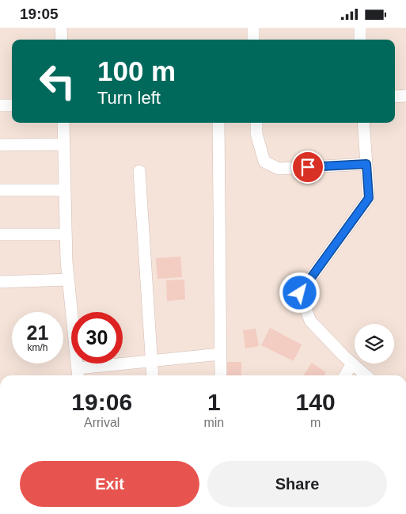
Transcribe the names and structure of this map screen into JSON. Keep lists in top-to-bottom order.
{
  "page": {
    "status": "19:05",
    "turn": ["100 m", "Turn left"],
    "speed": "21 km/h",
    "limit": "30",
    "eta": [
      "19:06",
      "Arrival",
      "1",
      "min",
      "140",
      "m"
    ],
    "buttons": ["Exit", "Share"]
  }
}
